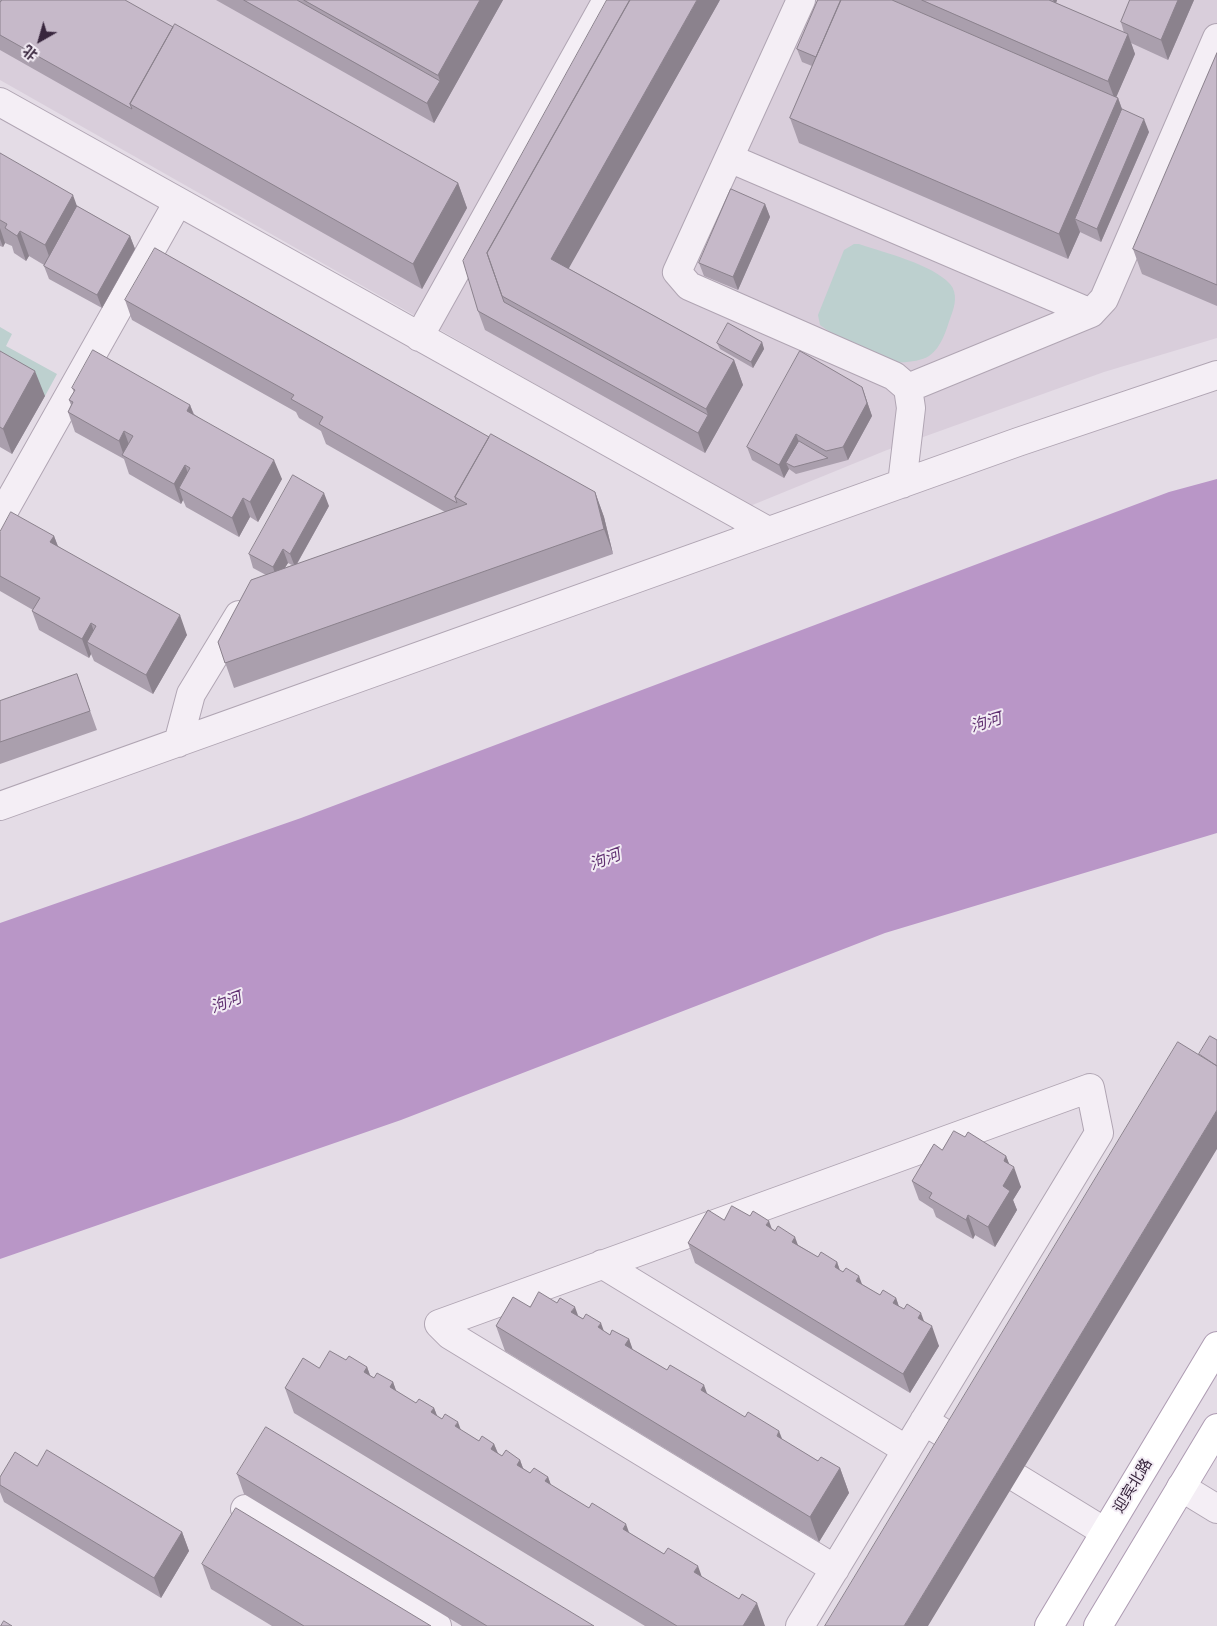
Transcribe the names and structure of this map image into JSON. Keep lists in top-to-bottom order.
{
  "streets": {
    "main road": ["迎宾北路"]
  },
  "water": ["泃河"],
  "north": "bottom left"
}
